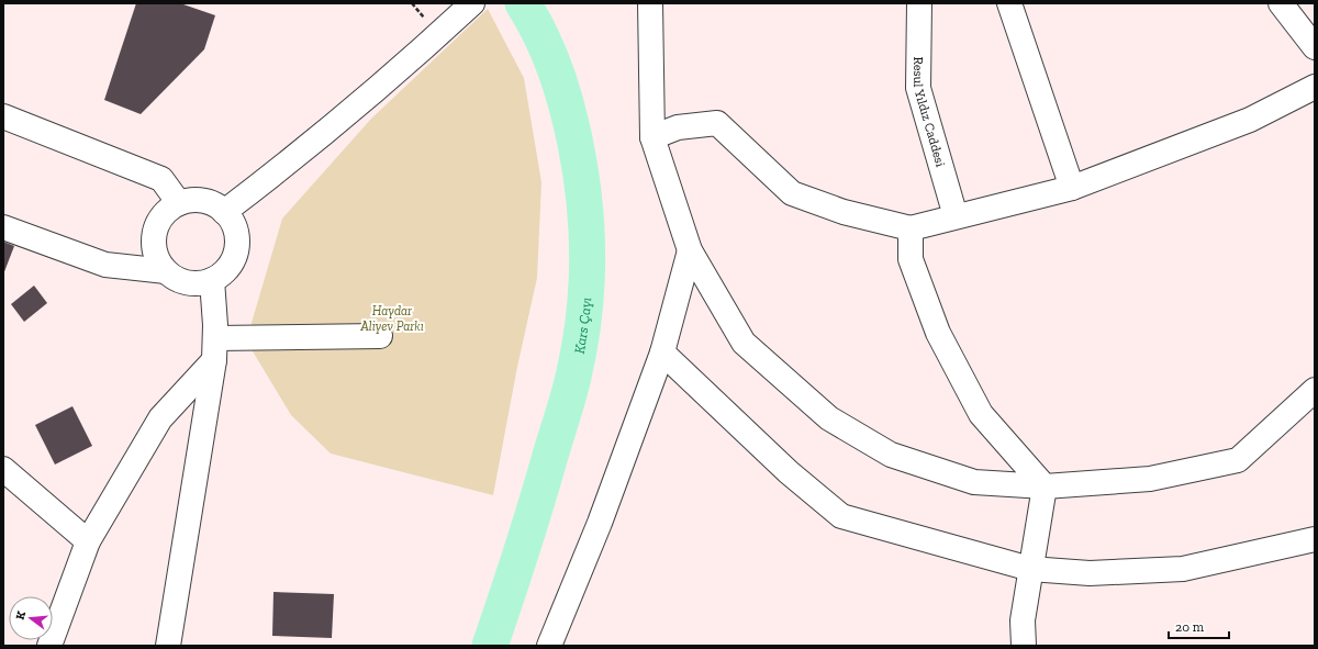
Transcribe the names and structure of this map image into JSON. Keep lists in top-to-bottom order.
{
  "streets": {
    "street": ["Resul Yıldız Caddesi"]
  },
  "water": ["Kars Çayı"],
  "parks": ["Haydar Aliyev Parkı"],
  "scale_bar": "20 m",
  "north": "left"
}
